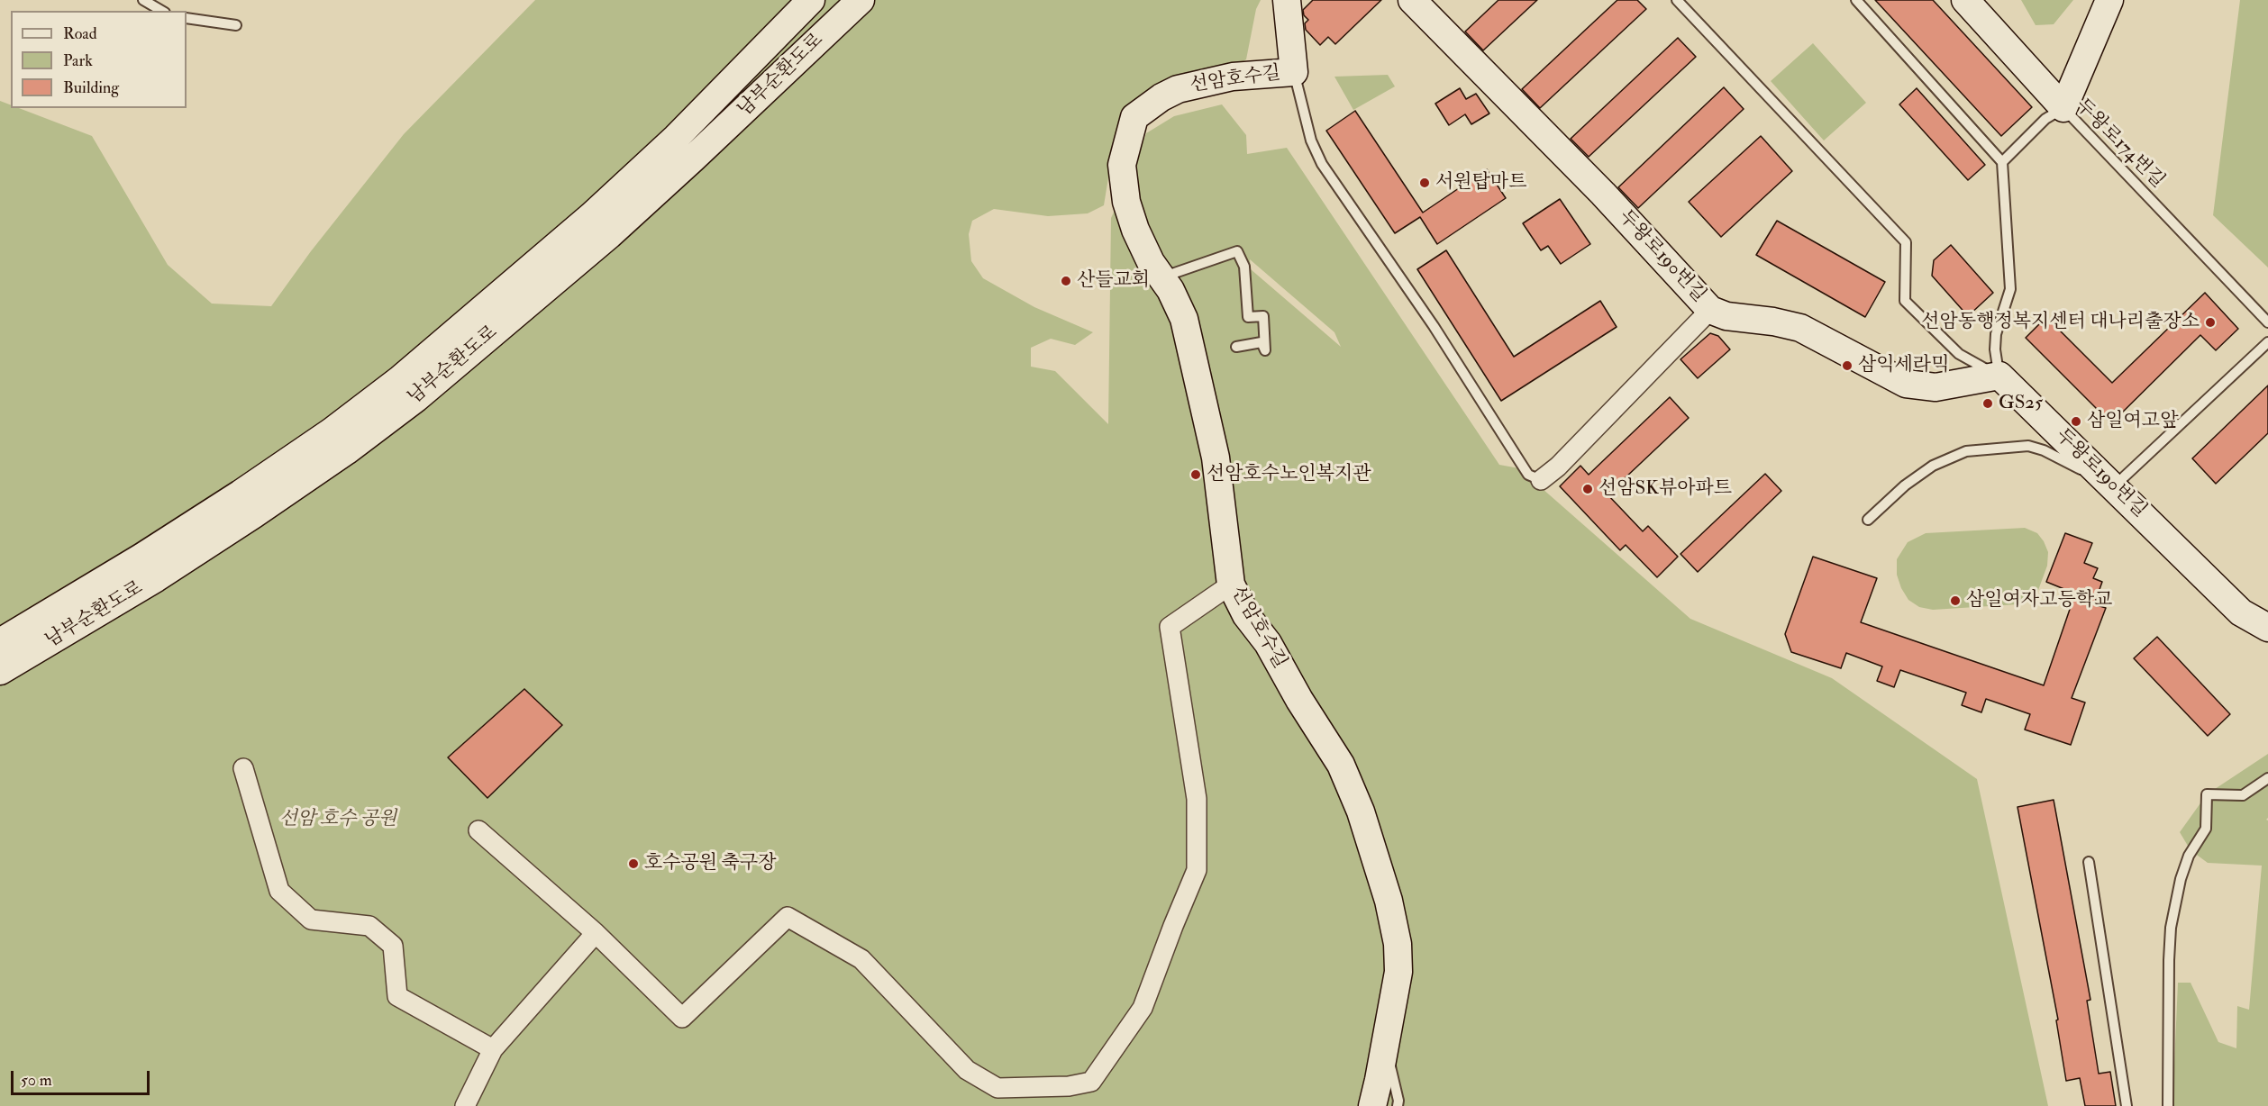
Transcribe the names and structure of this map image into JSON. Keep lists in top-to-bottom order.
{
  "streets": {
    "street": ["남부순환도로", "선암호수길", "두왕로190번길"],
    "lane": ["두왕로174번길"]
  },
  "parks": ["선암 호수 공원"],
  "places": [
    "서원탑마트",
    "산들교회",
    "선암동행정복지센터 대나리출장소",
    "삼익세라믹",
    "GS25",
    "삼일여고앞",
    "선암호수노인복지관",
    "선암SK뷰아파트",
    "삼일여자고등학교",
    "호수공원 축구장"
  ],
  "legend": ["Road", "Park", "Building"],
  "scale_bar": "50 m"
}
